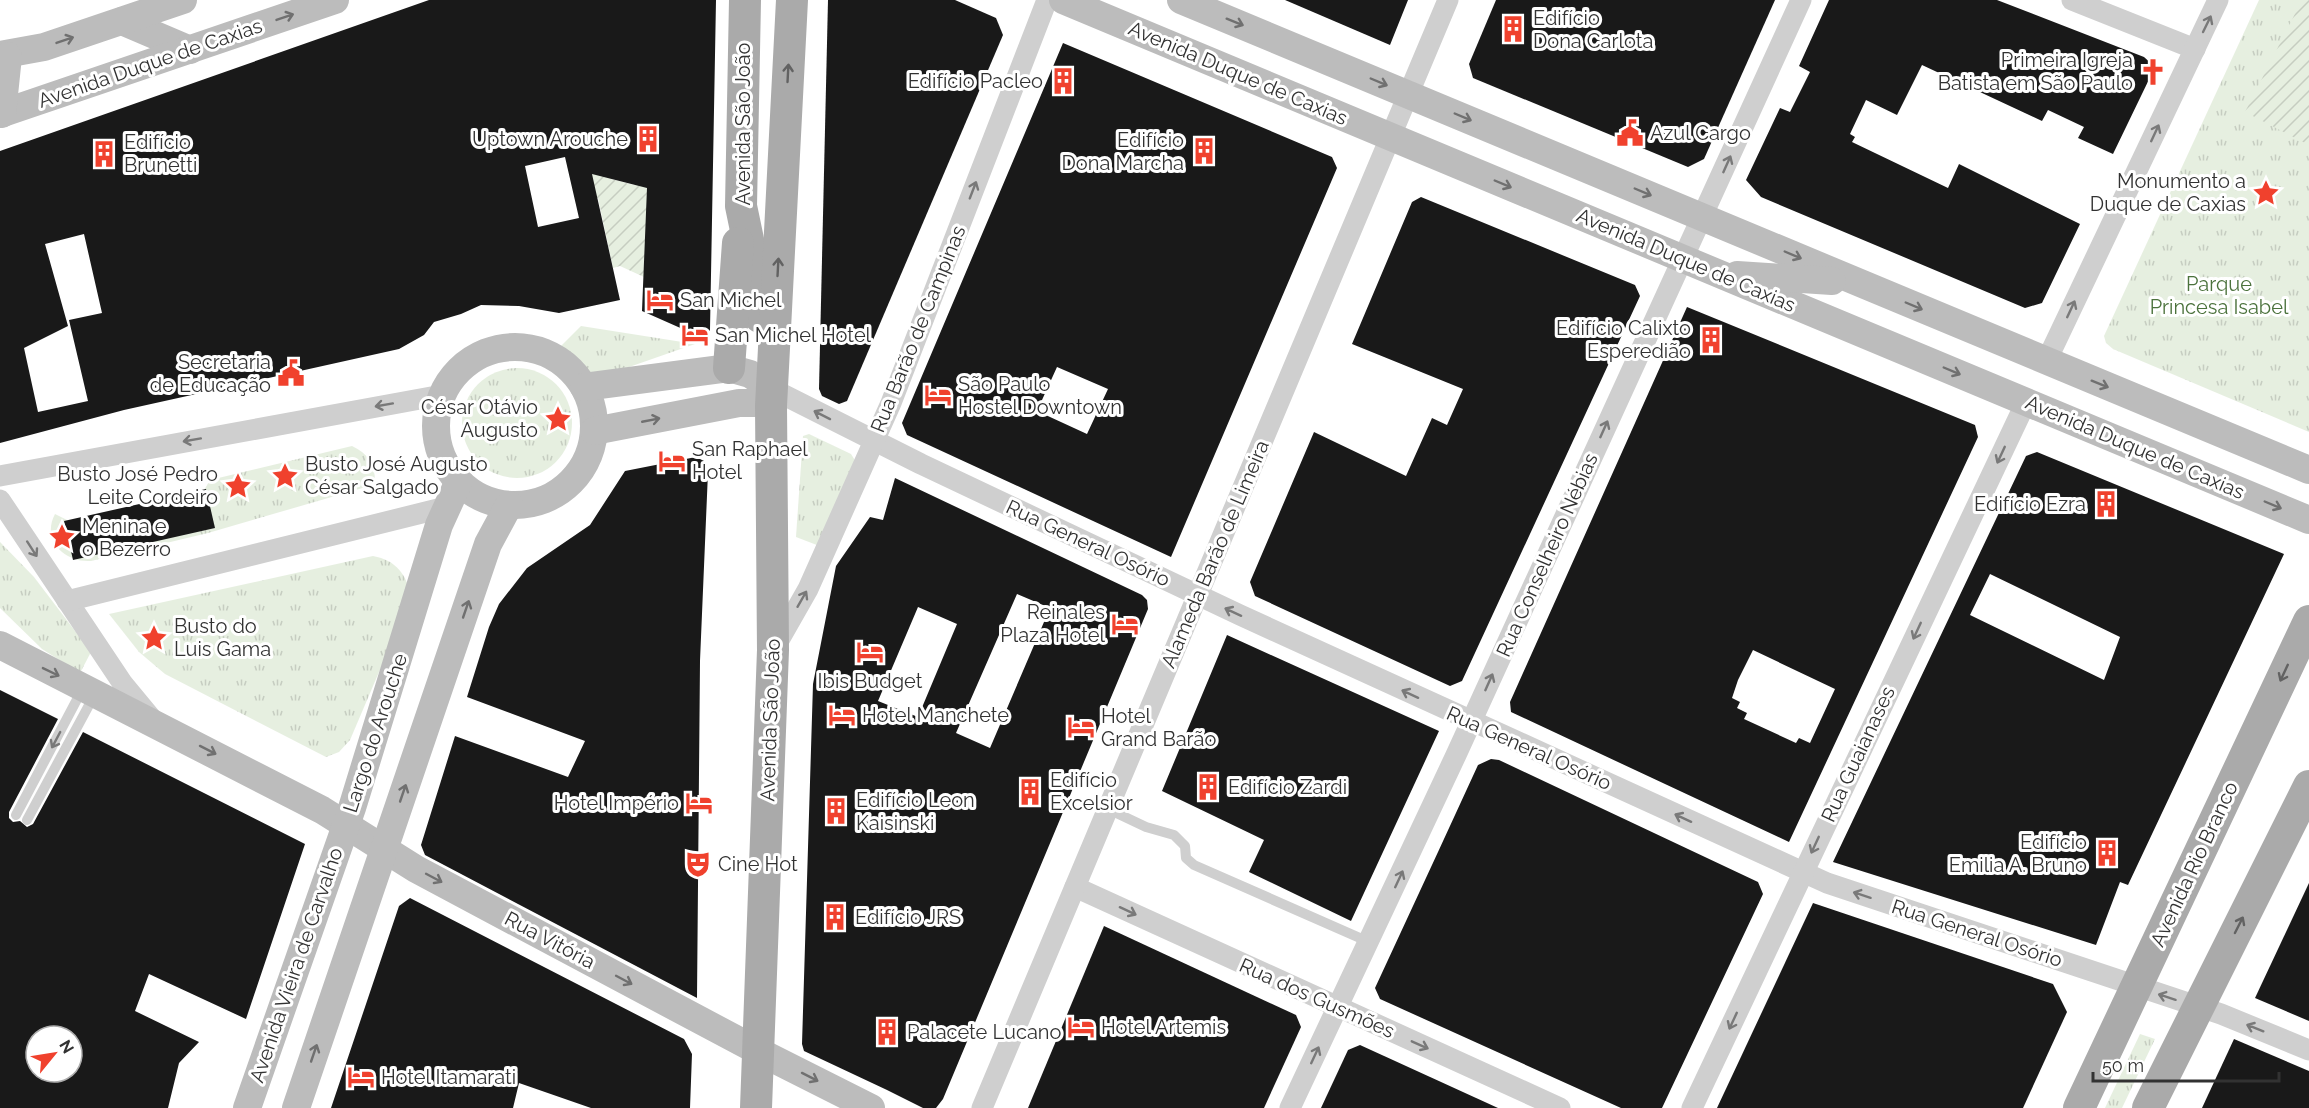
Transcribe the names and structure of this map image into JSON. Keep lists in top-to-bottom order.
{
  "streets": {
    "main road": [
      "Avenida Duque de Caxias",
      "Avenida São João",
      "Largo do Arouche",
      "Avenida Rio Branco",
      "Rua Vitória",
      "Avenida Vieira de Carvalho"
    ],
    "street": [
      "Rua Barão de Campinas",
      "Rua General Osório",
      "Alameda Barão de Limeira",
      "Rua Conselheiro Nébias",
      "Rua Guaianases",
      "Rua dos Gusmões"
    ]
  },
  "crossings": [
    ["Avenida Duque de Caxias", "Alameda Barão de Limeira"],
    ["Avenida Duque de Caxias", "Rua Conselheiro Nébias"],
    ["Avenida Duque de Caxias", "Rua Guaianases"],
    ["Avenida São João", "Rua Barão de Campinas"],
    ["Avenida São João", "Rua General Osório"],
    ["Avenida São João", "Rua Vitória"],
    ["Rua Barão de Campinas", "Rua General Osório"],
    ["Rua General Osório", "Alameda Barão de Limeira"],
    ["Rua General Osório", "Rua Conselheiro Nébias"],
    ["Rua General Osório", "Rua Guaianases"],
    ["Rua General Osório", "Avenida Rio Branco"],
    ["Alameda Barão de Limeira", "Rua dos Gusmões"],
    ["Rua Conselheiro Nébias", "Rua dos Gusmões"],
    ["Largo do Arouche", "Rua Vitória"],
    ["Largo do Arouche", "Avenida Vieira de Carvalho"],
    ["Rua Vitória", "Avenida Vieira de Carvalho"]
  ],
  "one_way": [
    "Rua Barão de Campinas",
    "Rua General Osório",
    "Rua Conselheiro Nébias",
    "Largo do Arouche",
    "Rua Guaianases",
    "Rua Vitória",
    "Rua dos Gusmões"
  ],
  "parks": ["Parque Princesa Isabel"],
  "places": {
    "building": [
      "Edifício Dona Carlota",
      "Edifício Pacleo",
      "Uptown Arouche",
      "Edifício Dona Marcha",
      "Edifício Brunetti",
      "Edifício Calixto Esperedião",
      "Edifício Ezra",
      "Edifício Zardi",
      "Edifício Excelsior",
      "Edifício Leon Kaisinski",
      "Edifício Emilia A. Bruno",
      "Edifício JRS",
      "Palacete Lucano"
    ],
    "church": ["Primeira Igreja Batista em São Paulo"],
    "public building": ["Azul Cargo", "Secretaria de Educação"],
    "place": [
      "Monumento a Duque de Caxias",
      "César Otávio Augusto",
      "Busto José Augusto César Salgado",
      "Busto José Pedro Leite Cordeiro",
      "Menina e o Bezerro",
      "Busto do Luis Gama"
    ],
    "hotel": [
      "San Michel",
      "San Michel Hotel",
      "São Paulo Hostel Downtown",
      "San Raphael Hotel",
      "Reinales Plaza Hotel",
      "Ibis Budget",
      "Hotel Manchete",
      "Hotel Grand Barão",
      "Hotel Império",
      "Hotel Artemis",
      "Hotel Itamarati"
    ],
    "theatre": ["Cine Hot"]
  },
  "scale_bar": "50 m",
  "north": "top right"
}
